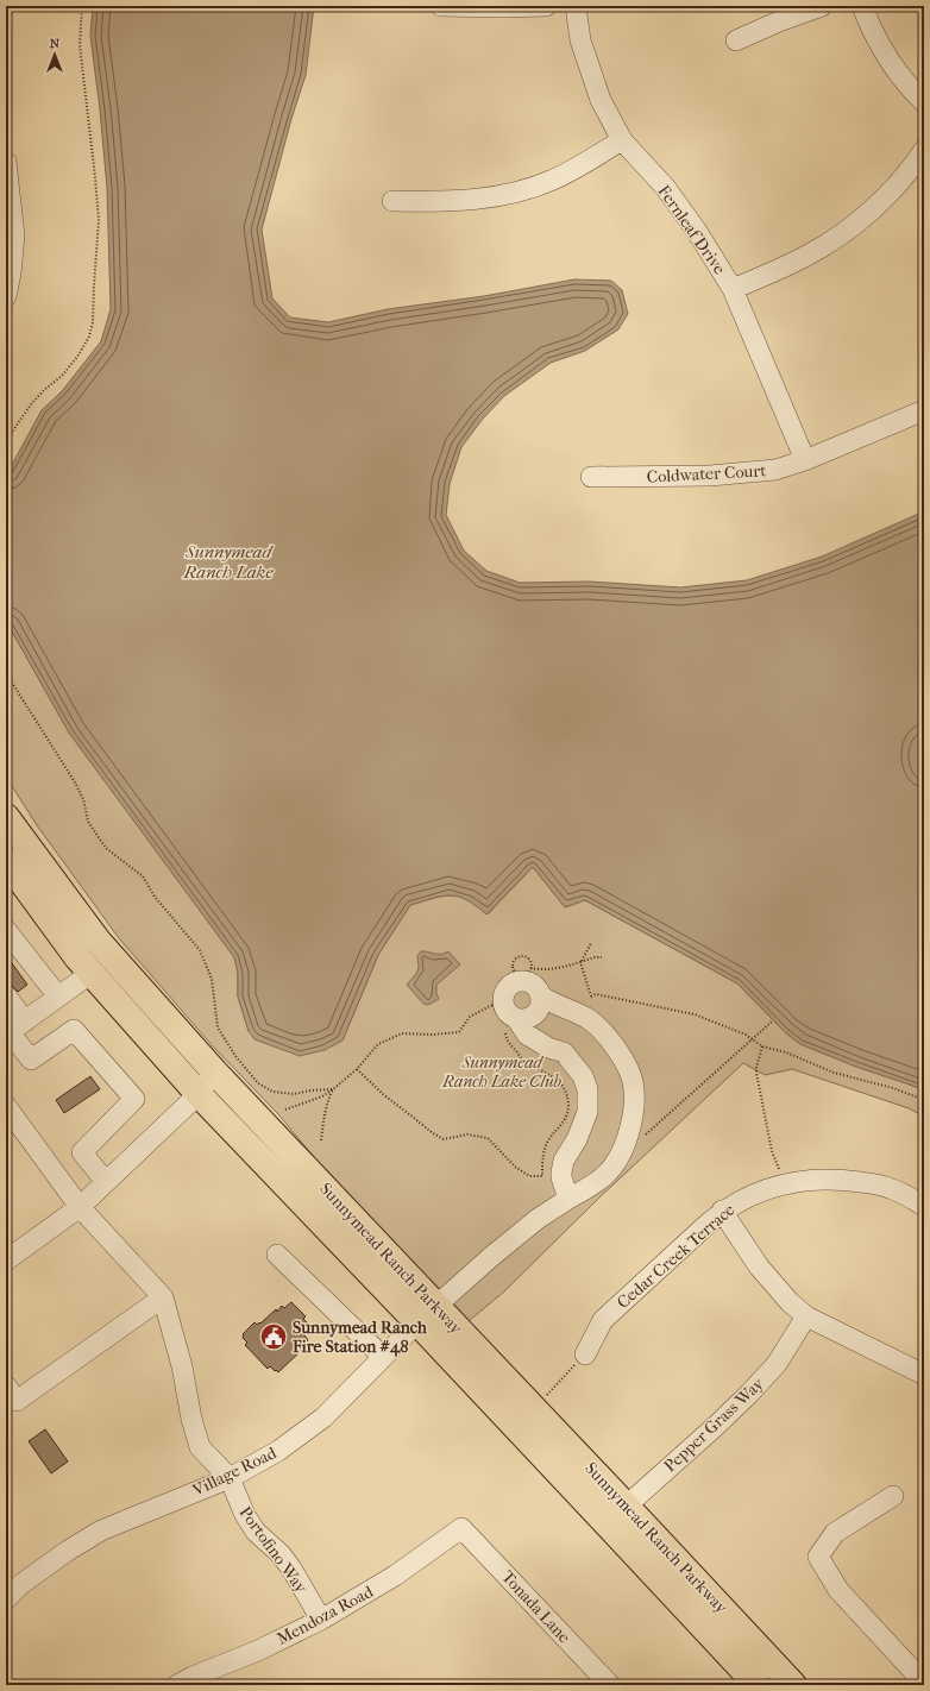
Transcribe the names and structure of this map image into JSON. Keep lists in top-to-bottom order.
{
  "streets": {
    "main road": ["Sunnymead Ranch Parkway"],
    "street": [
      "Fernleaf Drive",
      "Coldwater Court",
      "Cedar Creek Terrace",
      "Pepper Grass Way",
      "Village Road",
      "Portofino Way",
      "Tonada Lane",
      "Mendoza Road"
    ]
  },
  "crossings": [
    ["Fernleaf Drive", "Coldwater Court"],
    ["Sunnymead Ranch Parkway", "Pepper Grass Way"],
    ["Sunnymead Ranch Parkway", "Village Road"],
    ["Village Road", "Portofino Way"],
    ["Portofino Way", "Mendoza Road"],
    ["Tonada Lane", "Mendoza Road"]
  ],
  "water": ["Sunnymead Ranch Lake"],
  "parks": ["Sunnymead Ranch Lake Club"],
  "places": {
    "public building": ["Sunnymead Ranch Fire Station #48"]
  },
  "north": "top"
}
